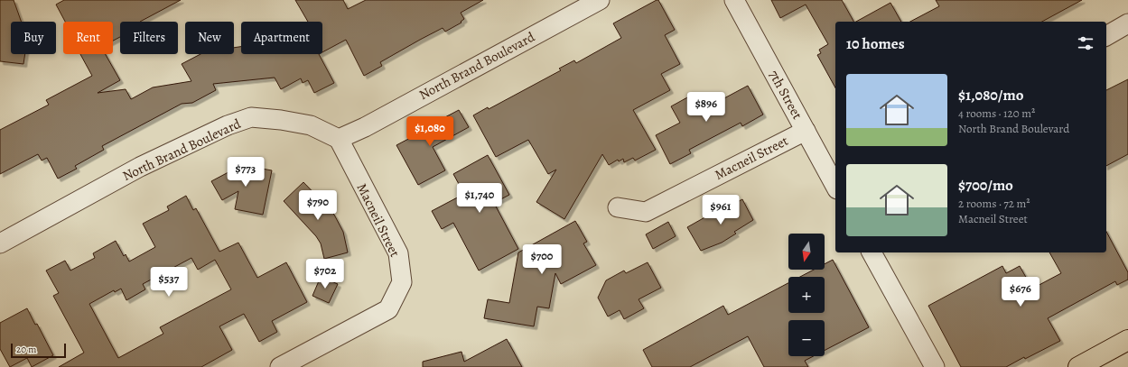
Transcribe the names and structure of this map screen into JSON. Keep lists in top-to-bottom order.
{
  "streets": {
    "street": ["North Brand Boulevard", "7th Street", "Macneil Street"]
  },
  "crossings": [
    ["North Brand Boulevard", "Macneil Street"],
    ["7th Street", "Macneil Street"]
  ],
  "scale_bar": "20 m",
  "north": "bottom",
  "page": {
    "chip": [
      "Buy",
      "Rent",
      "Filters",
      "New",
      "Apartment"
    ],
    "heading": "10 homes",
    "list": [
      {
        "name": "$1,080/mo",
        "note": "4 rooms · 120 m² · North Brand Boulevard"
      },
      {
        "name": "$700/mo",
        "note": "2 rooms · 72 m² · Macneil Street"
      }
    ],
    "price": [
      "$896",
      "$1,080",
      "$773",
      "$1,740",
      "$790",
      "$961",
      "$700",
      "$702",
      "$537",
      "$676"
    ],
    "map_buttons": ["+", "−"],
    "scale": "20 m"
  }
}
